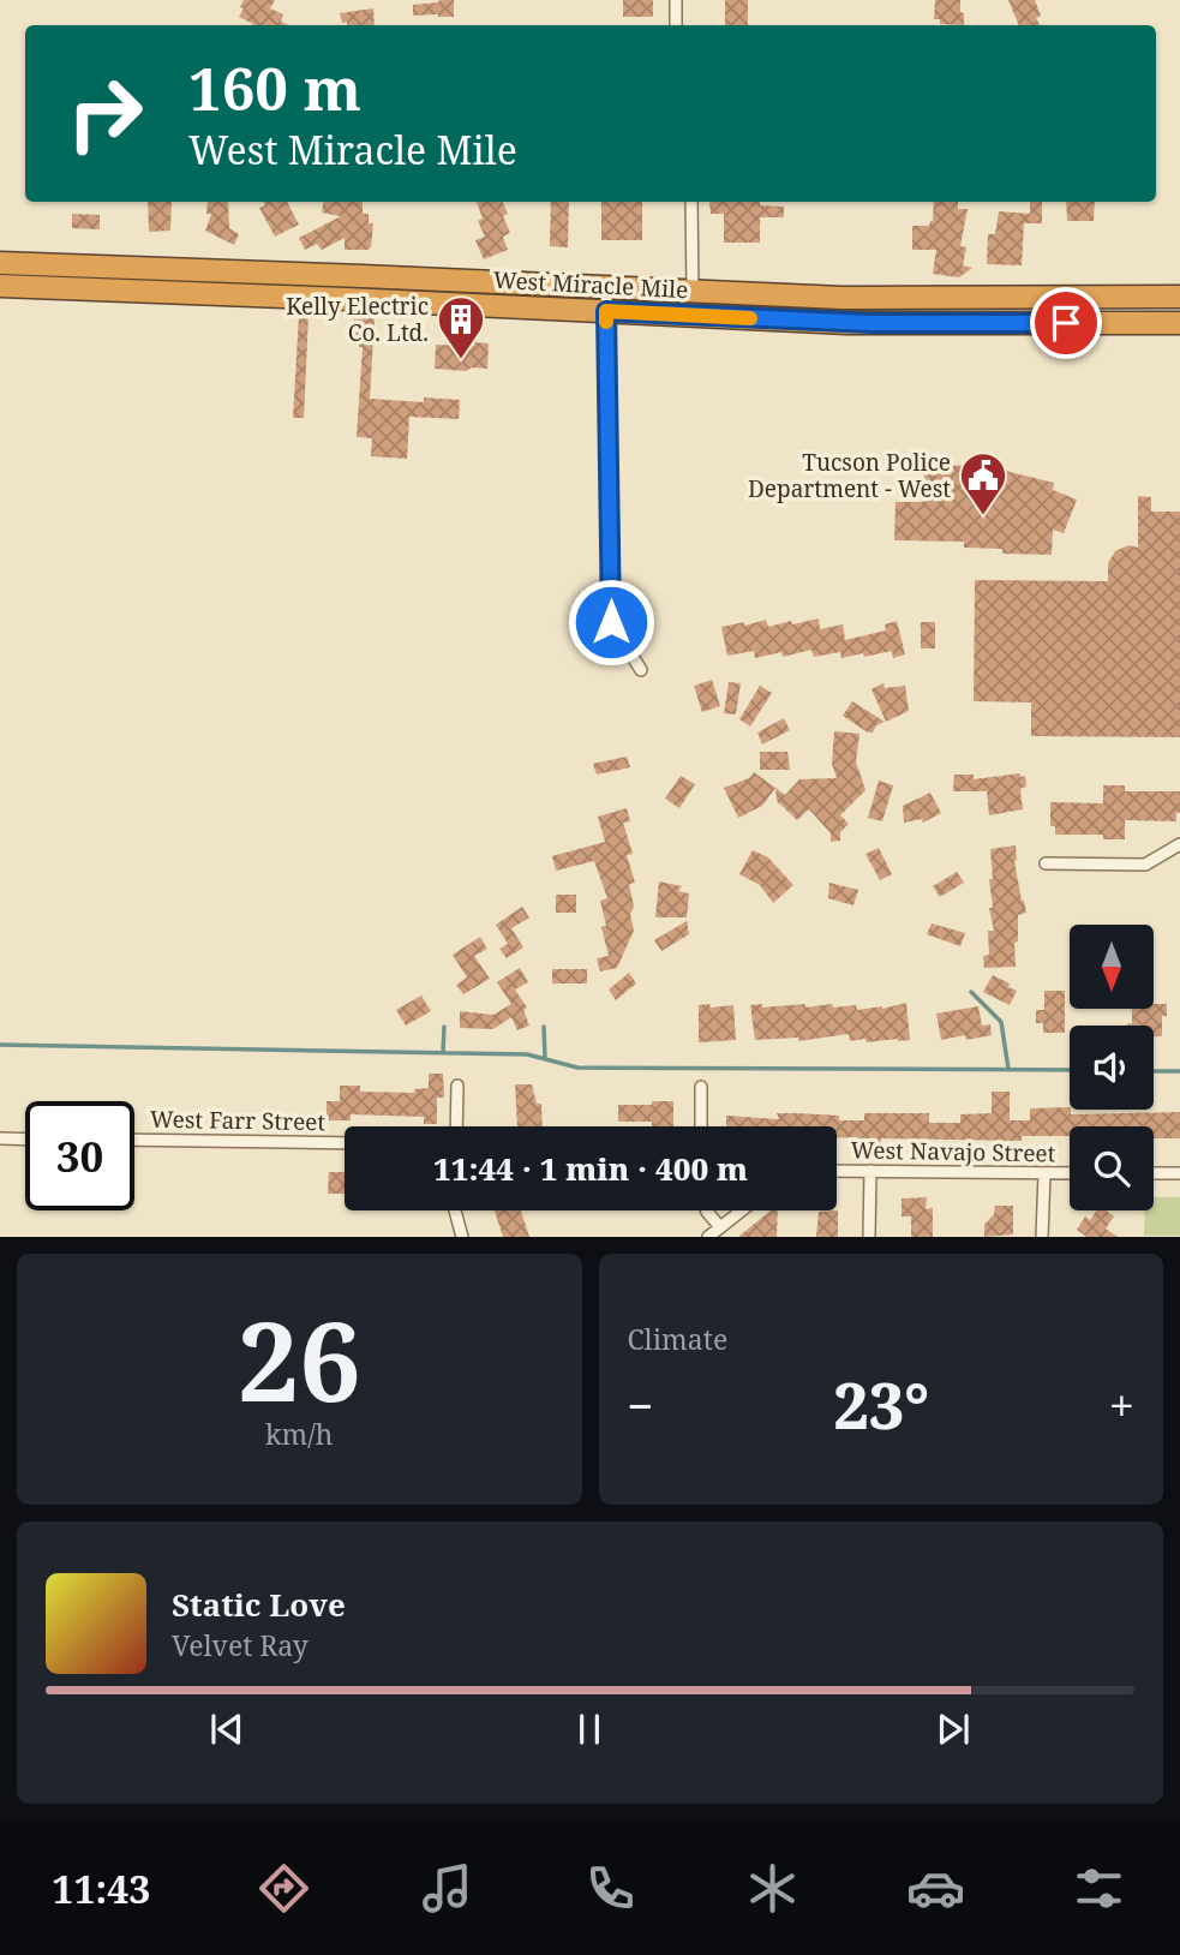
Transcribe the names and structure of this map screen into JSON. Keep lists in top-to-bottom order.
{
  "streets": {
    "highway": ["West Miracle Mile"],
    "street": ["West Farr Street", "West Navajo Street"]
  },
  "places": {
    "building": ["Kelly Electric Co. Ltd."],
    "public building": ["Tucson Police Department - West"]
  },
  "north": "bottom",
  "page": {
    "turn": ["160 m", "West Miracle Mile"],
    "limit": "30",
    "trip": "11:44 · 1 min · 400 m",
    "tile": [
      ["26", "km/h"],
      "Climate"
    ],
    "heat": ["−", "23°", "+"],
    "song": ["Static Love", "Velvet Ray"],
    "tabs": "11:43"
  }
}
